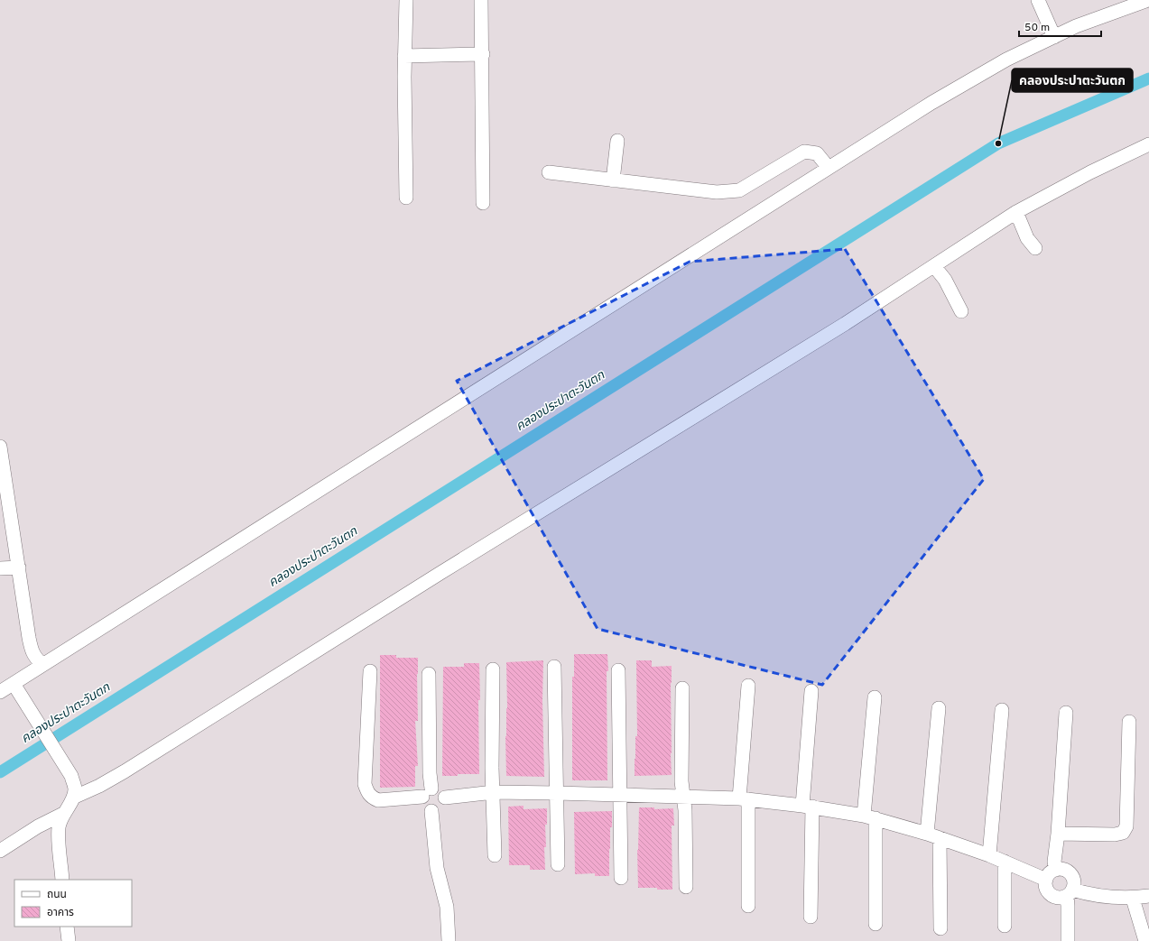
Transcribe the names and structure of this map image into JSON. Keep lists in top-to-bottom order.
{
  "water": ["คลองประปาตะวันตก"],
  "places": ["คลองประปาตะวันตก"],
  "legend": ["ถนน", "อาคาร"],
  "scale_bar": "50 m"
}
